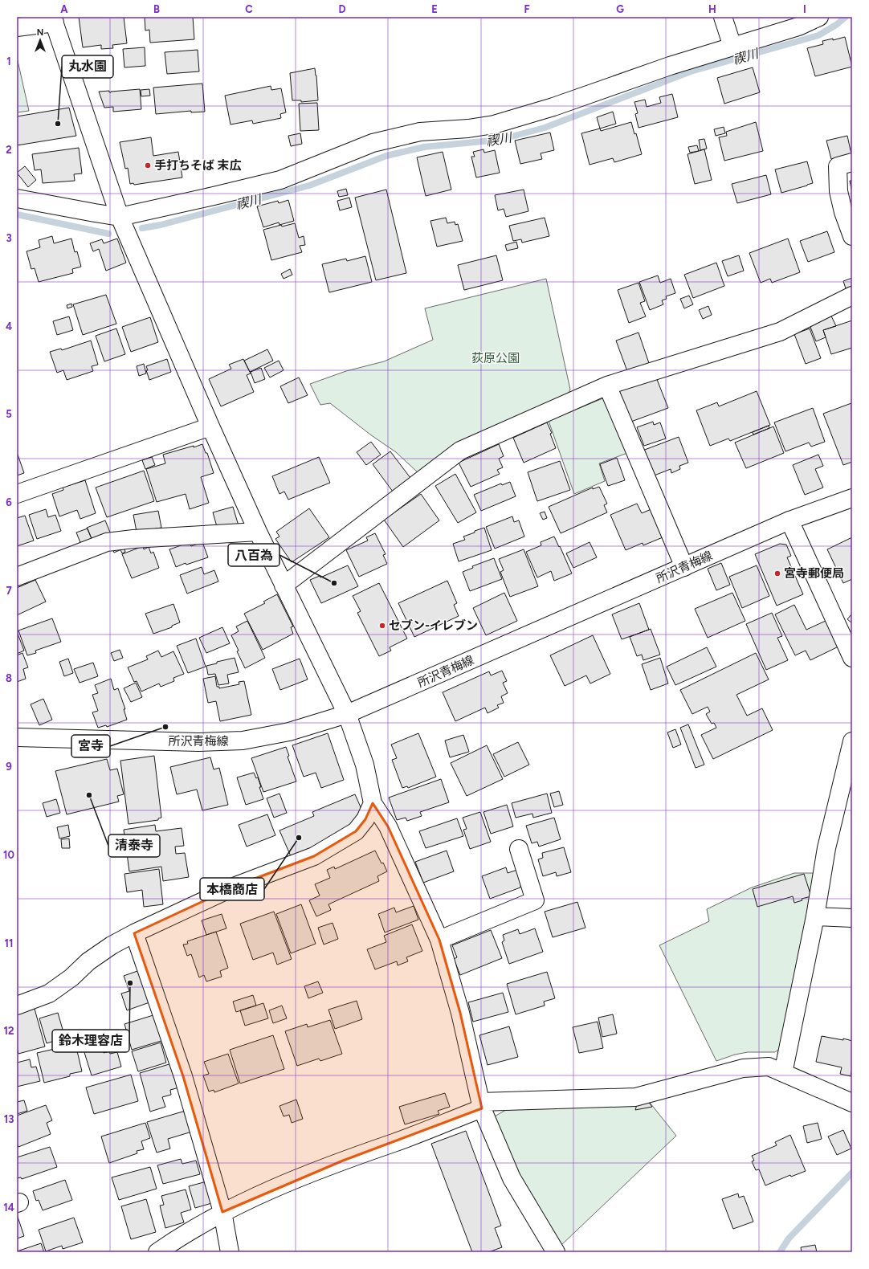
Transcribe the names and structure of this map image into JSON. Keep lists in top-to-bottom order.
{
  "streets": {
    "street": ["所沢青梅線"]
  },
  "water": ["禊川"],
  "parks": ["荻原公園"],
  "places": [
    "丸水園",
    "手打ちそば 末広",
    "宮寺郵便局",
    "八百為",
    "セブン-イレブン",
    "宮寺",
    "清泰寺",
    "本橋商店",
    "鈴木理容店"
  ],
  "north": "top",
  "grid": {
    "columns": [
      "A",
      "B",
      "C",
      "D",
      "E",
      "F",
      "G",
      "H",
      "I"
    ],
    "rows": [
      "1",
      "2",
      "3",
      "4",
      "5",
      "6",
      "7",
      "8",
      "9",
      "10",
      "11",
      "12",
      "13",
      "14"
    ]
  }
}
